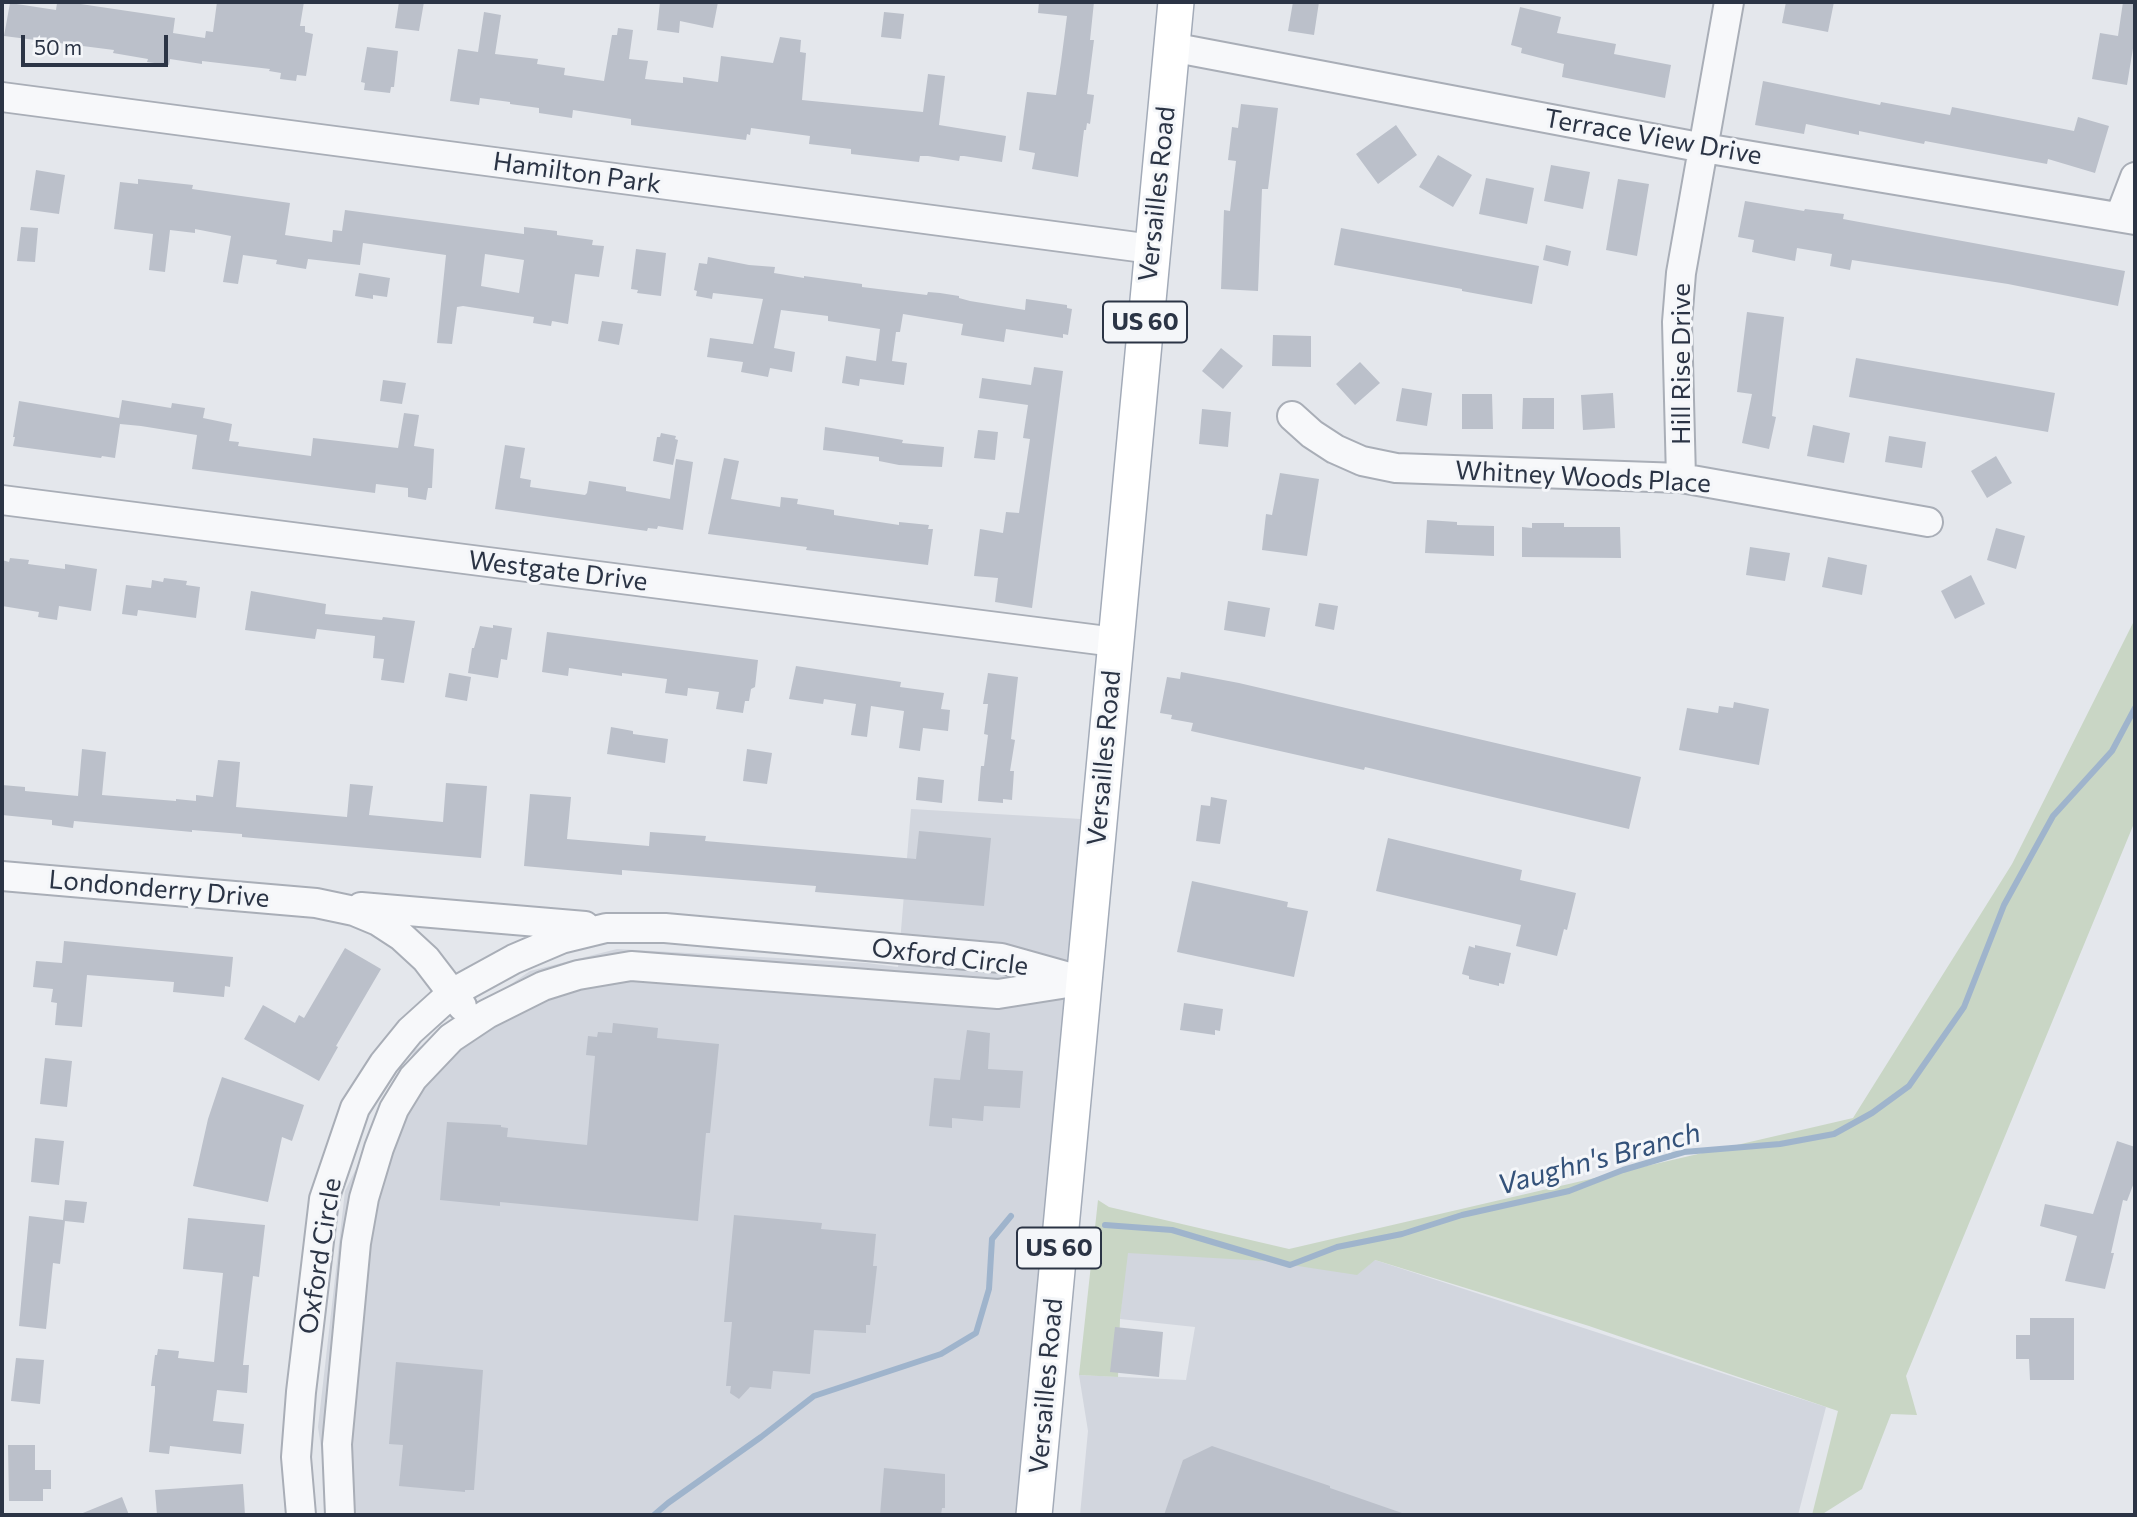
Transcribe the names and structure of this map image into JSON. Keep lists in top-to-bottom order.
{
  "streets": {
    "main road": ["Versailles Road", "US 60"],
    "street": [
      "Terrace View Drive",
      "Hamilton Park",
      "Hill Rise Drive",
      "Whitney Woods Place",
      "Westgate Drive",
      "Londonderry Drive",
      "Oxford Circle"
    ]
  },
  "crossings": [
    ["Terrace View Drive", "Versailles Road"],
    ["Terrace View Drive", "Hill Rise Drive"],
    ["Hamilton Park", "Versailles Road"],
    ["Versailles Road", "Westgate Drive"],
    ["Versailles Road", "Oxford Circle"],
    ["Hill Rise Drive", "Whitney Woods Place"],
    ["Londonderry Drive", "Oxford Circle"]
  ],
  "water": ["Vaughn's Branch"],
  "scale_bar": "50 m"
}
